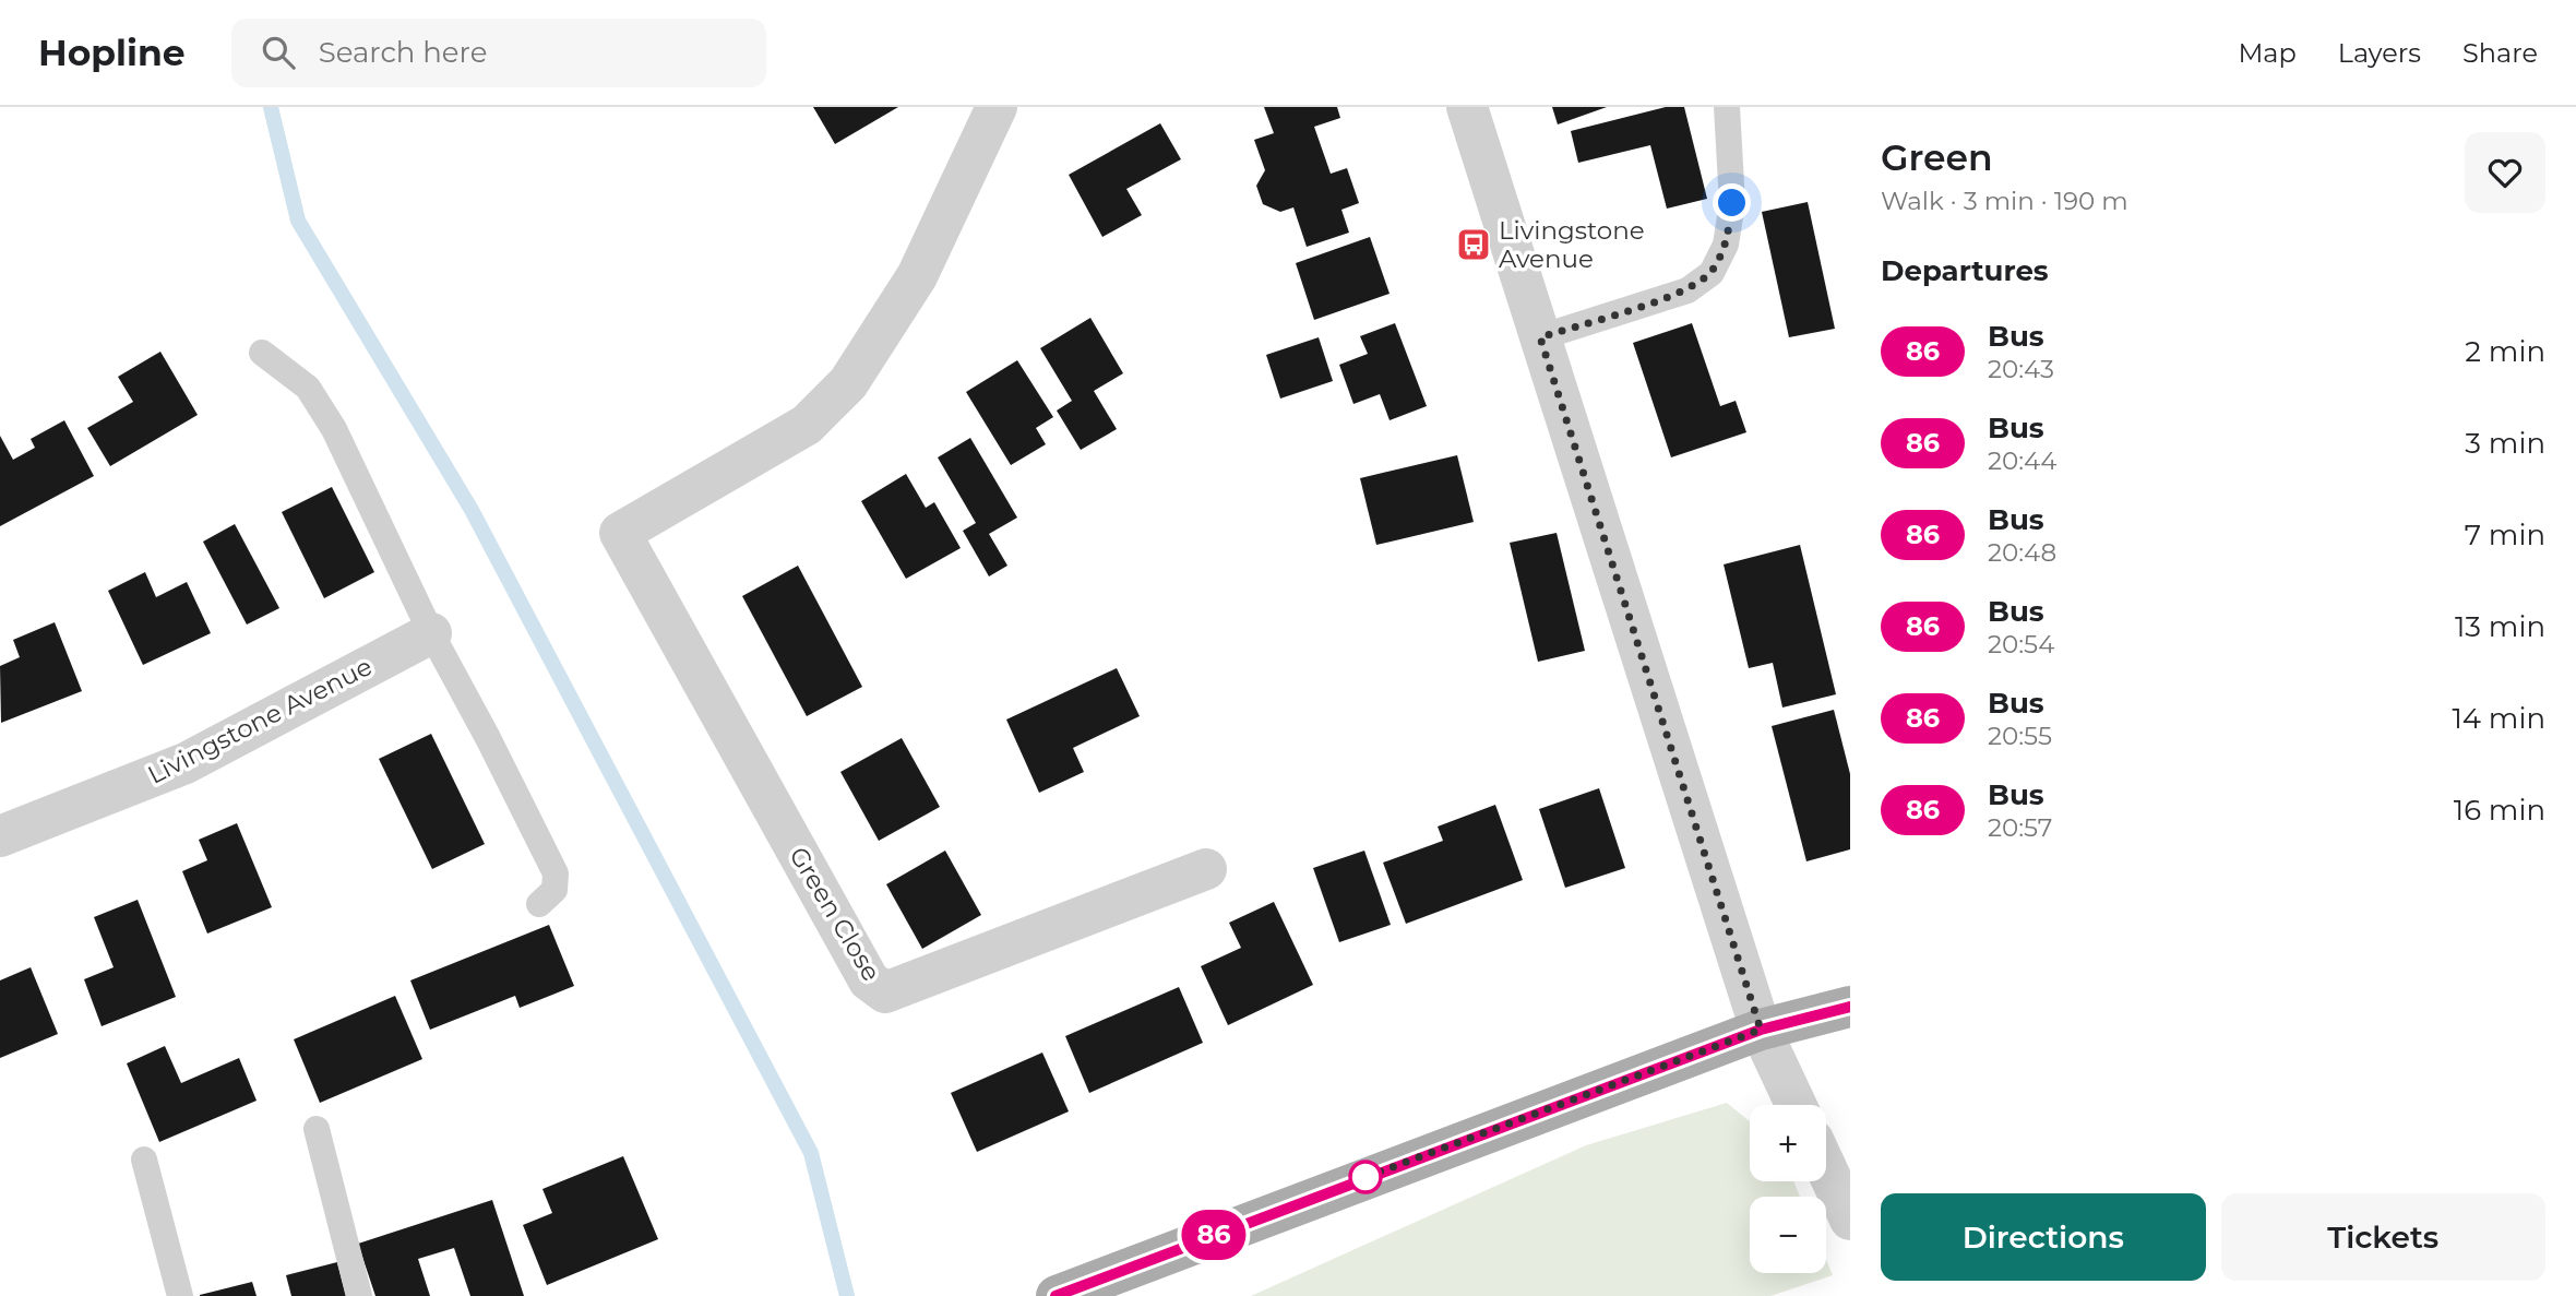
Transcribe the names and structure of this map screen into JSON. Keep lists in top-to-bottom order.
{
  "streets": {
    "street": ["Livingstone Avenue", "Green Close"]
  },
  "places": {
    "bus stop": ["Livingstone Avenue"]
  },
  "lines": ["bus line 86"],
  "page": {
    "header": "Hopline",
    "search": "Search here",
    "nav": ["Map", "Layers", "Share"],
    "on_map": "86",
    "heading": [
      ["Green", "Walk · 3 min · 190 m"],
      "Departures"
    ],
    "list": [
      {
        "mark": "86",
        "name": "Bus",
        "note": "20:43",
        "value": "2 min"
      },
      {
        "mark": "86",
        "name": "Bus",
        "note": "20:44",
        "value": "3 min"
      },
      {
        "mark": "86",
        "name": "Bus",
        "note": "20:48",
        "value": "7 min"
      },
      {
        "mark": "86",
        "name": "Bus",
        "note": "20:54",
        "value": "13 min"
      },
      {
        "mark": "86",
        "name": "Bus",
        "note": "20:55",
        "value": "14 min"
      },
      {
        "mark": "86",
        "name": "Bus",
        "note": "20:57",
        "value": "16 min"
      }
    ],
    "map_buttons": ["+", "−"],
    "buttons": ["Directions", "Tickets"]
  }
}
